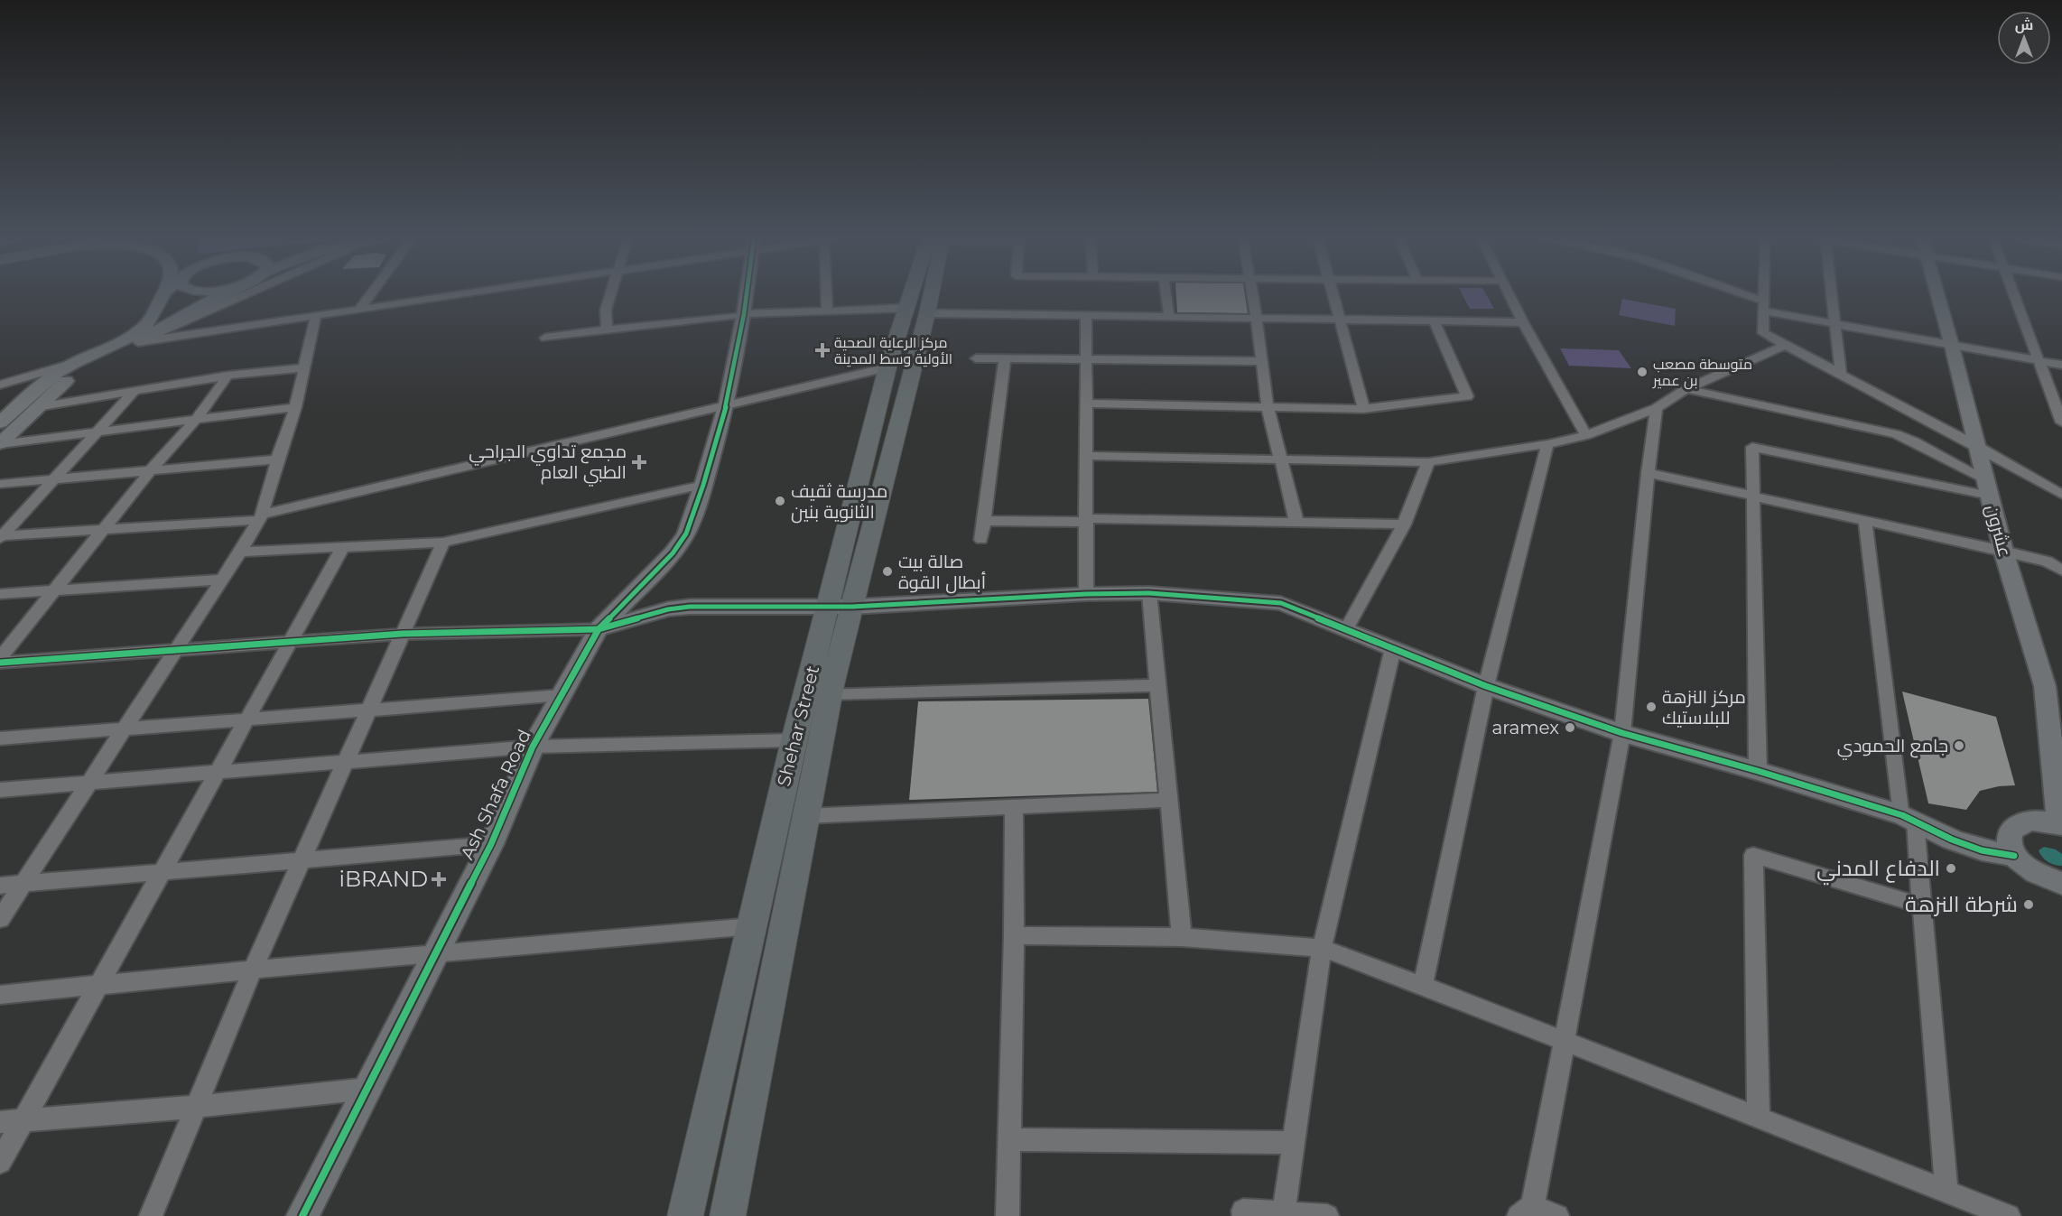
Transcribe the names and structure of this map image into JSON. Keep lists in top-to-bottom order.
{
  "streets": {
    "main road": ["Shehar Street"],
    "street": ["عشرون", "Ash Shafa Road"]
  },
  "places": {
    "health": ["مركز الرعاية الصحية الأولية وسط المدينة", "مجمع تداوي الجراحي الطبي العام", "iBRAND"],
    "other": [
      "متوسطة مصعب بن عمير",
      "مدرسة ثقيف الثانوية بنين",
      "صالة بيت أبطال القوة",
      "مركز النزهة للبلاستيك",
      "aramex",
      "جامع الحمودي",
      "الدفاع المدني",
      "شرطة النزهة"
    ]
  },
  "north": "top"
}
